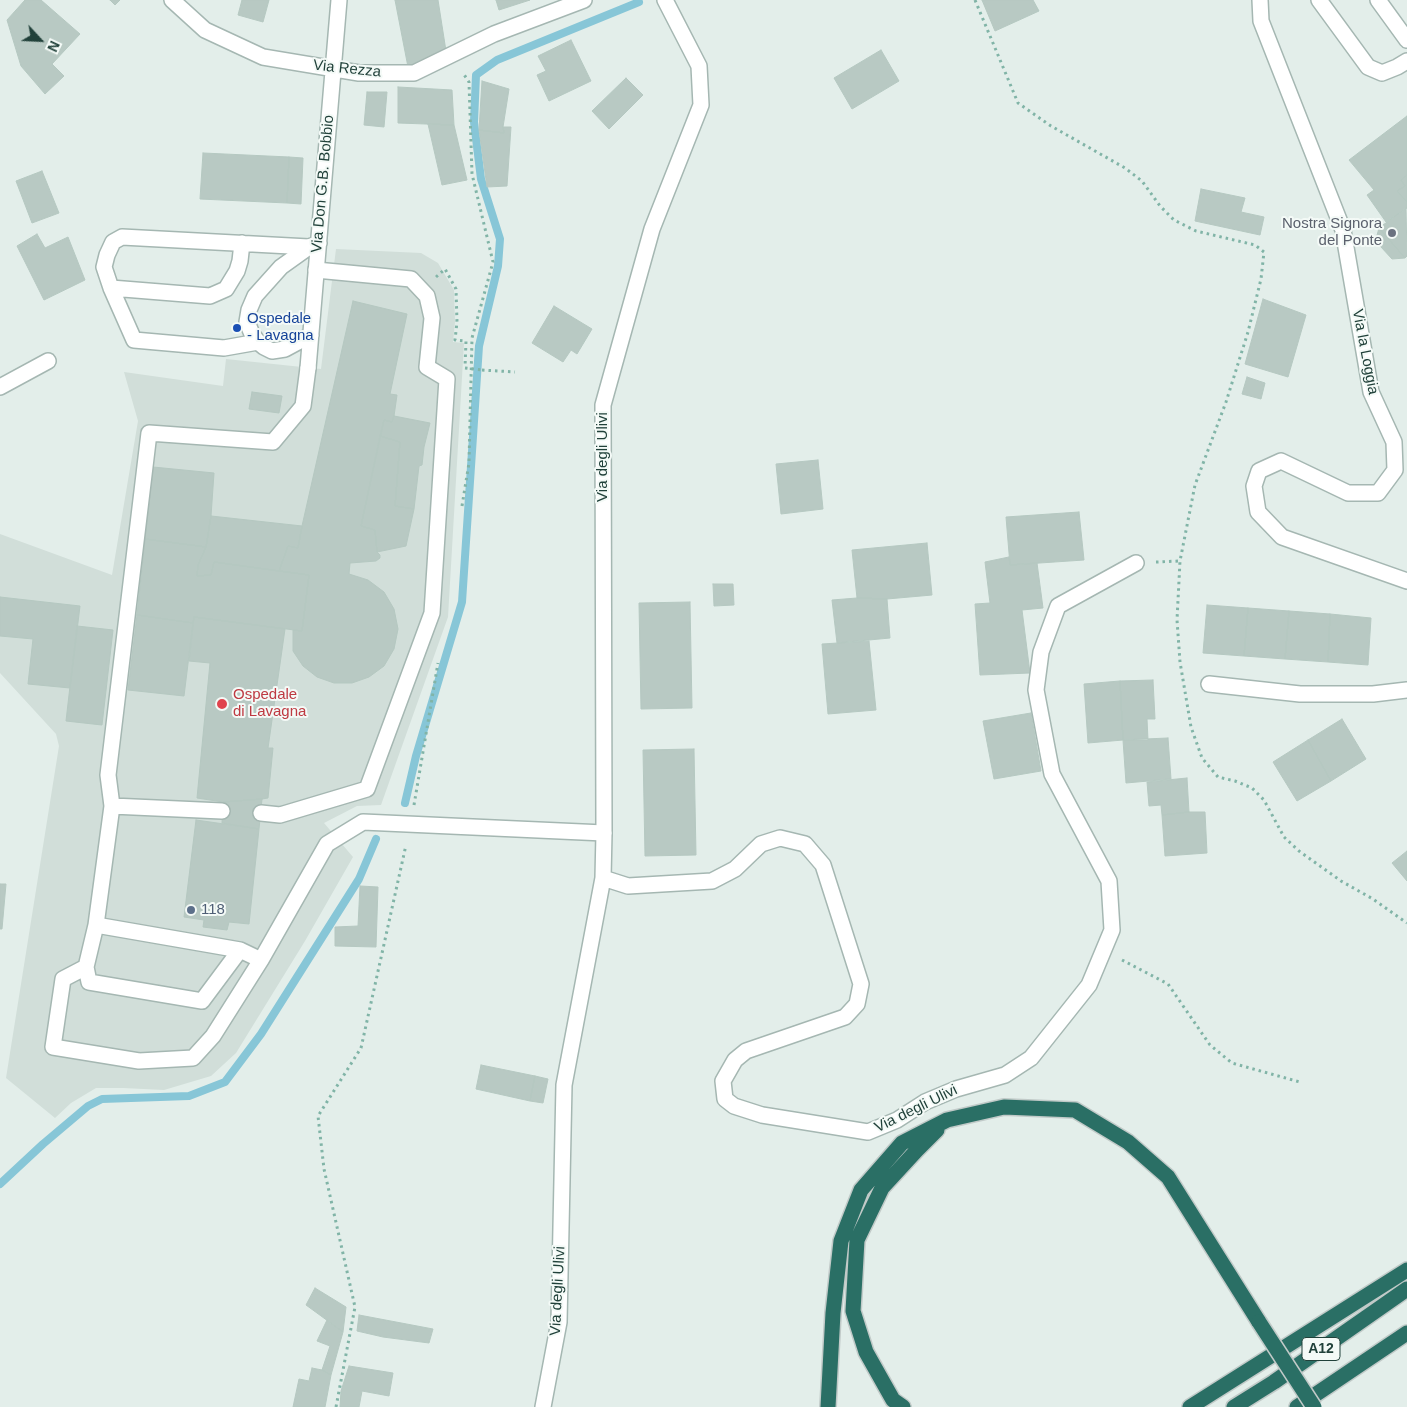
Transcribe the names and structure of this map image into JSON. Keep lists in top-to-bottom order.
{
  "streets": {
    "highway": ["A12"],
    "street": [
      "Via Rezza",
      "Via Don G.B. Bobbio",
      "Via la Loggia",
      "Via degli Ulivi"
    ]
  },
  "crossings": [
    ["Via Rezza", "Via Don G.B. Bobbio"]
  ],
  "places": [
    "Nostra Signora del Ponte",
    "Ospedale - Lavagna",
    "Ospedale di Lavagna",
    "118"
  ],
  "north": "bottom right"
}
